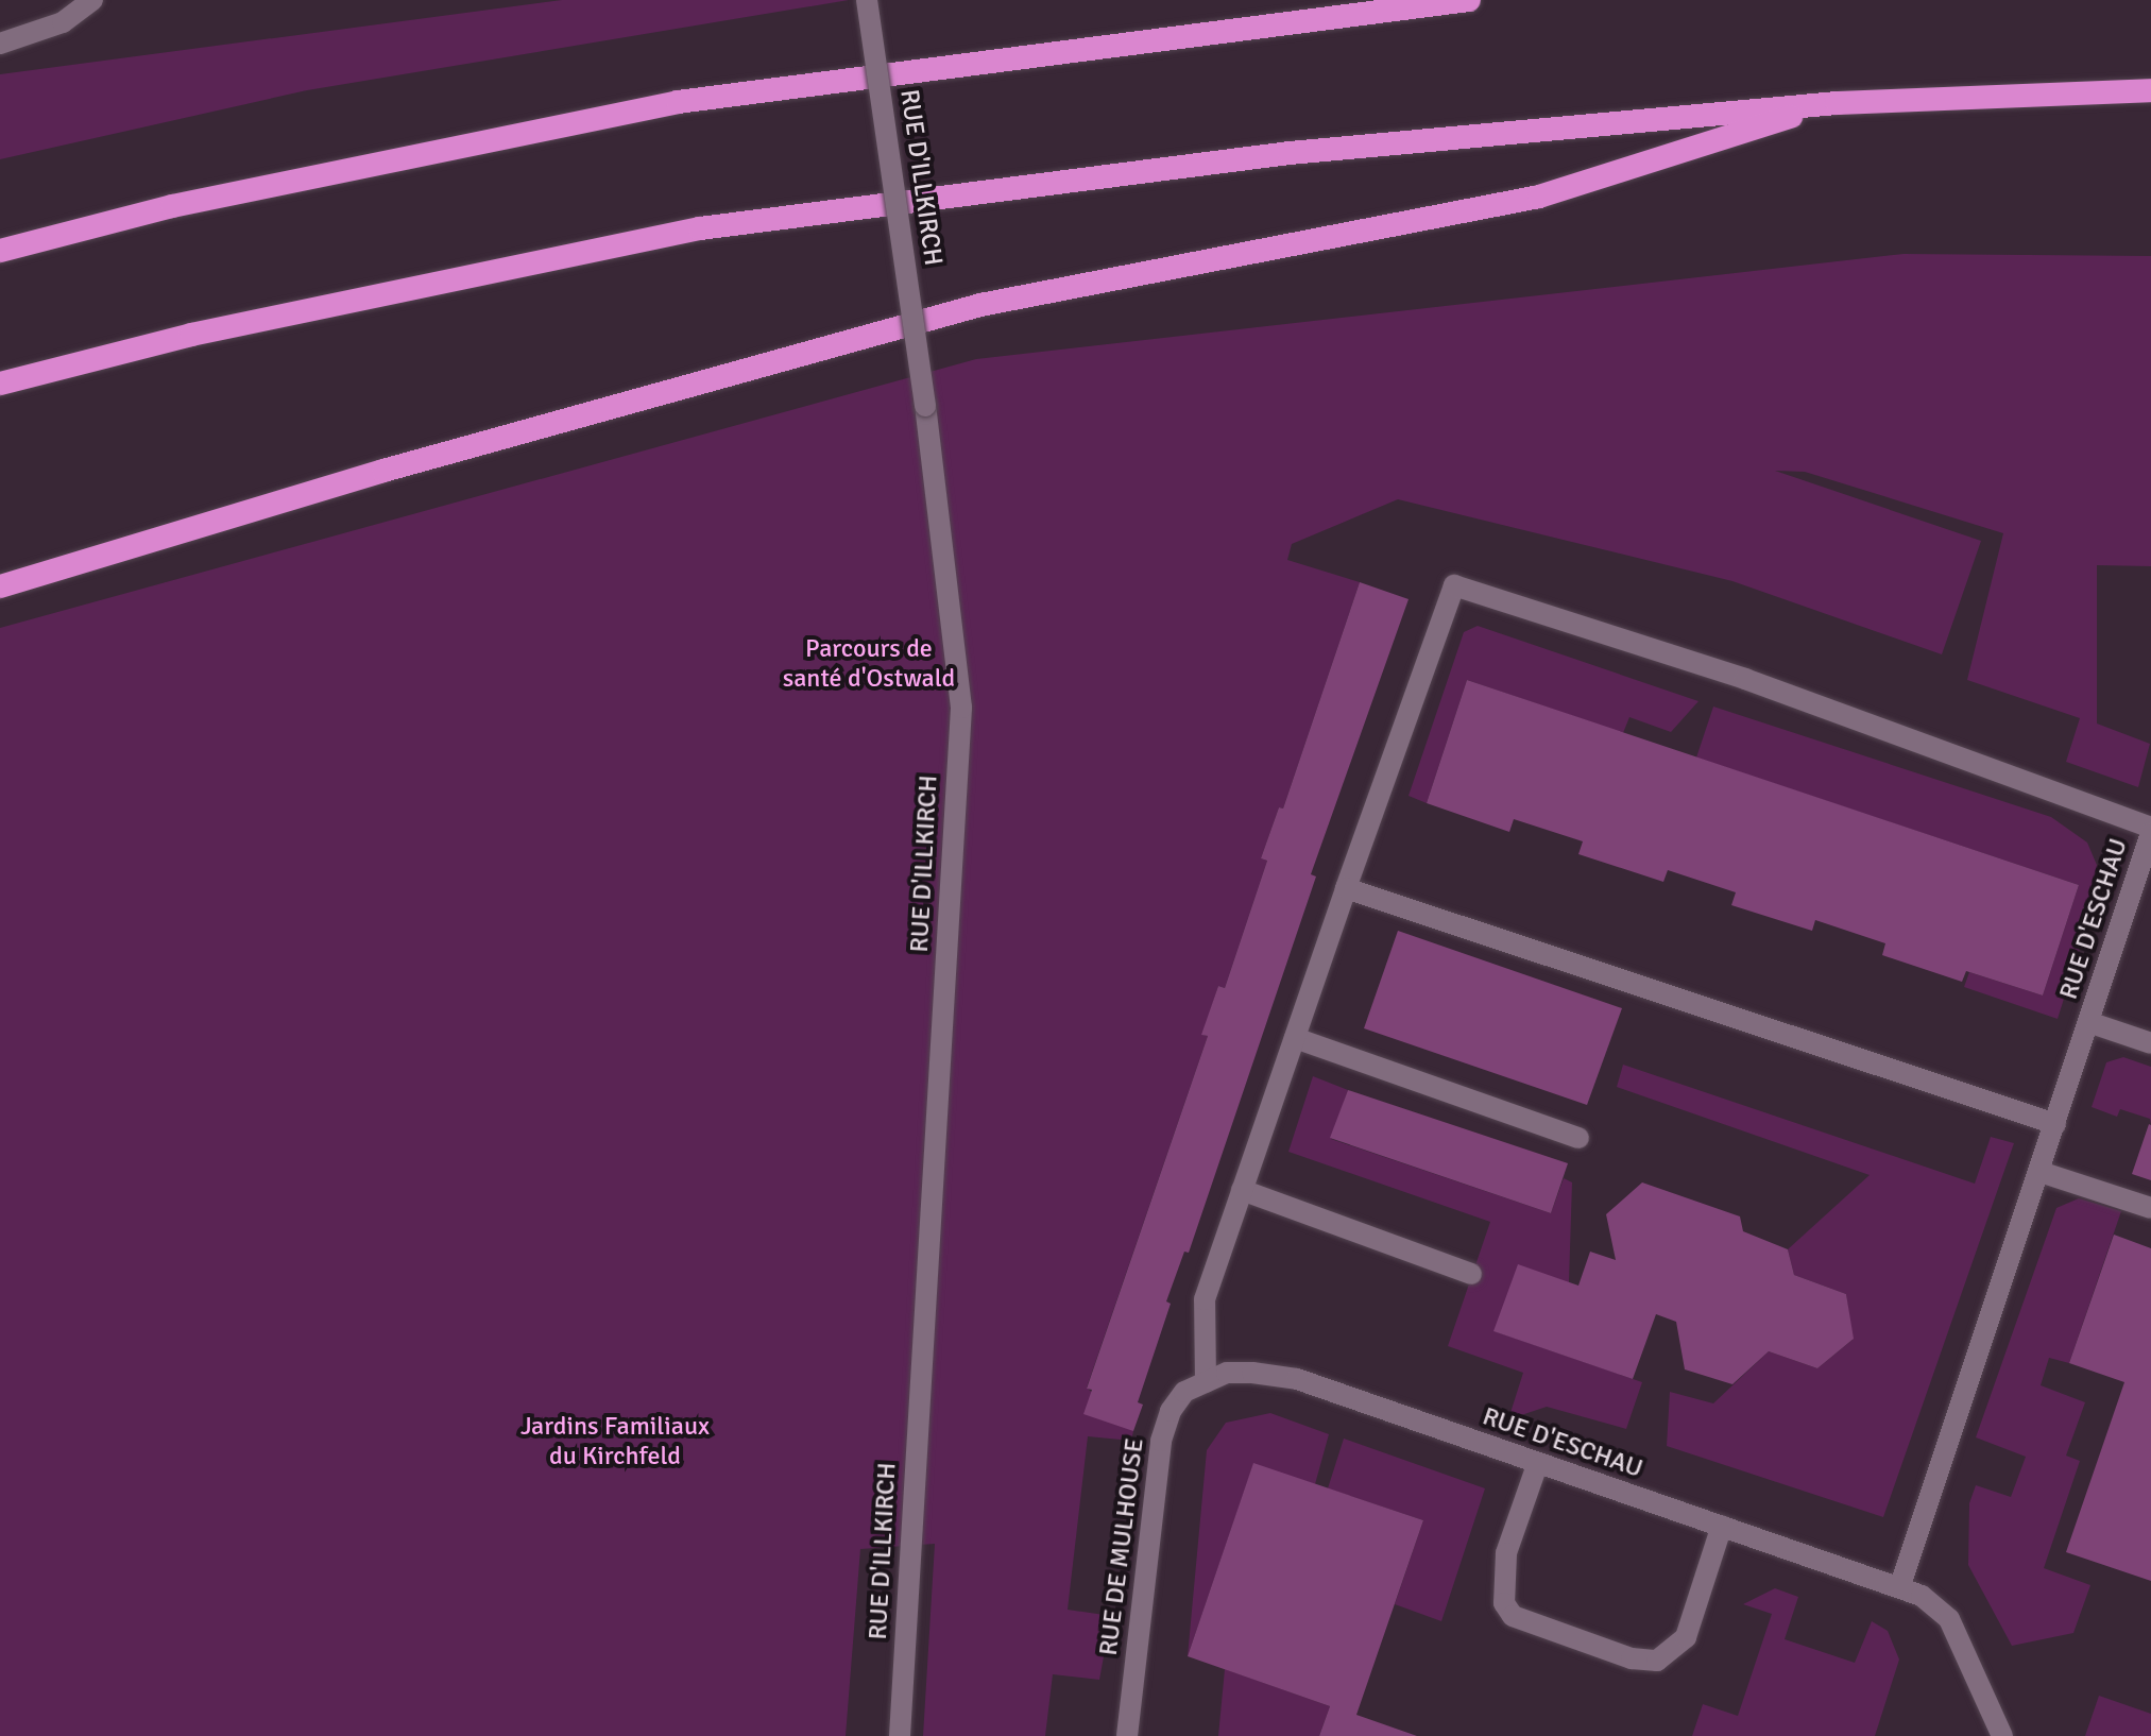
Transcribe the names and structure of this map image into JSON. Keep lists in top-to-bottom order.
{
  "streets": {
    "street": ["RUE D'ILLKIRCH", "RUE D'ESCHAU", "RUE DE MULHOUSE"]
  },
  "crossings": [
    ["RUE D'ESCHAU", "RUE DE MULHOUSE"]
  ],
  "parks": ["Parcours de santé d'Ostwald", "Jardins Familiaux du Kirchfeld"]
}
